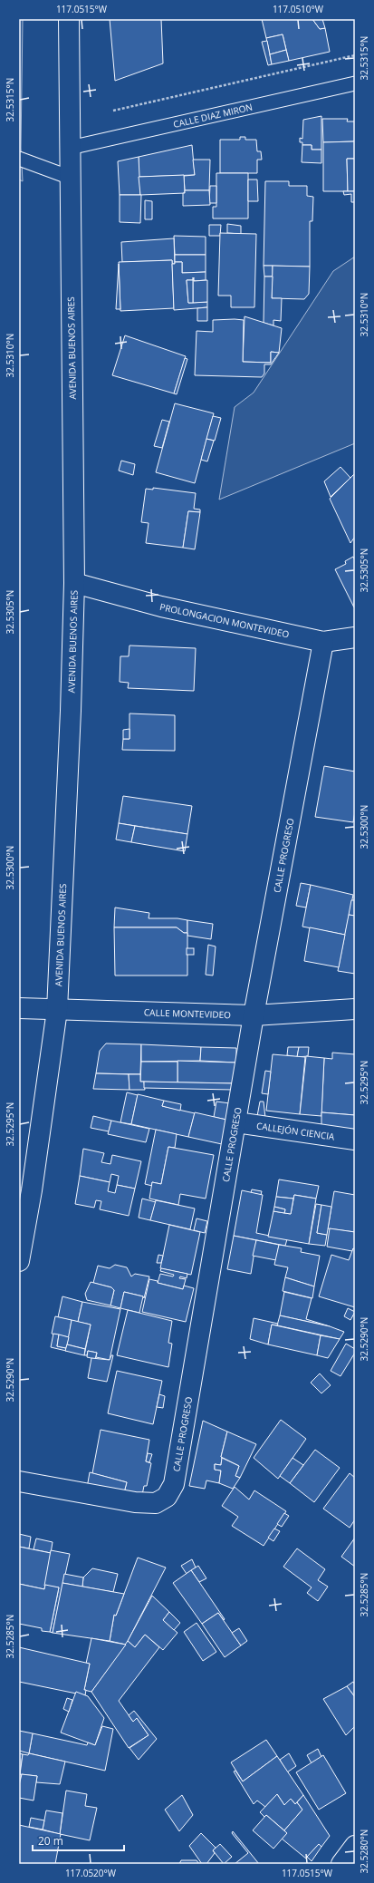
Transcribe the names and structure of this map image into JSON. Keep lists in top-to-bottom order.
{
  "streets": {
    "street": [
      "AVENIDA BUENOS AIRES",
      "PROLONGACION MONTEVIDEO",
      "CALLE PROGRESO",
      "CALLE MONTEVIDEO",
      "CALLEJÓN CIENCIA"
    ],
    "lane": ["CALLE DIAZ MIRON"]
  },
  "crossings": [
    ["CALLE DIAZ MIRON", "AVENIDA BUENOS AIRES"],
    ["AVENIDA BUENOS AIRES", "PROLONGACION MONTEVIDEO"],
    ["AVENIDA BUENOS AIRES", "CALLE MONTEVIDEO"],
    ["PROLONGACION MONTEVIDEO", "CALLE PROGRESO"],
    ["CALLE PROGRESO", "CALLE MONTEVIDEO"],
    ["CALLE PROGRESO", "CALLEJÓN CIENCIA"]
  ],
  "scale_bar": "20 m",
  "coordinates": [
    "117.0515°W",
    "117.0510°W",
    "32.5315°N",
    "32.5310°N",
    "32.5305°N",
    "32.5300°N",
    "32.5295°N",
    "32.5290°N",
    "32.5285°N",
    "32.5280°N",
    "117.0520°W"
  ]
}
